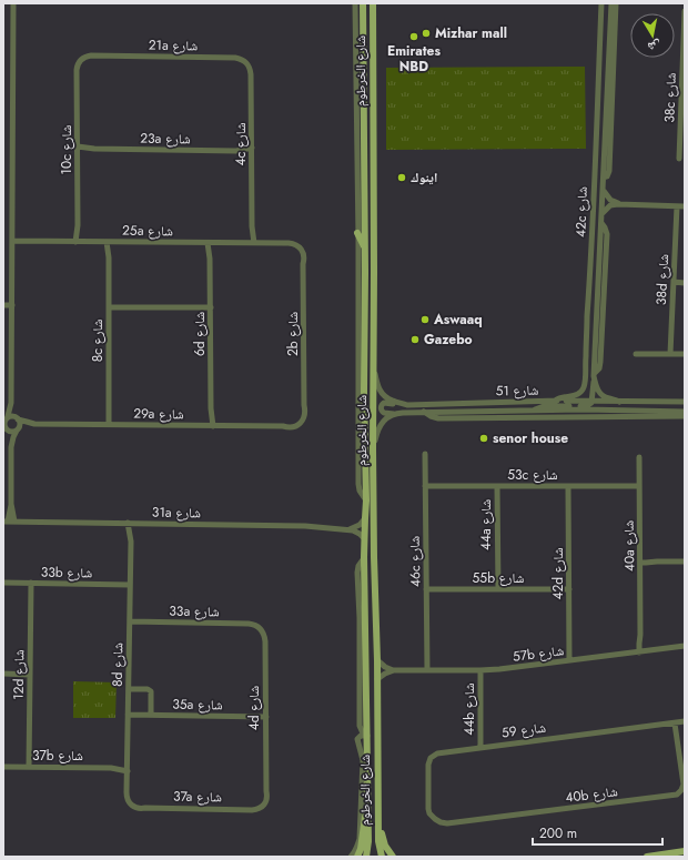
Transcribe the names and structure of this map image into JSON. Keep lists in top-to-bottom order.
{
  "streets": {
    "main road": ["شارع الخرطوم"],
    "street": [
      "21a شارع",
      "38c شارع",
      "23a شارع",
      "4c شارع",
      "10c شارع",
      "42c شارع",
      "25a شارع",
      "38d شارع",
      "6d شارع",
      "2b شارع",
      "8c شارع",
      "شارع 51",
      "29a شارع",
      "53c شارع",
      "31a شارع",
      "44a شارع",
      "40a شارع",
      "46c شارع",
      "33b شارع",
      "42d شارع",
      "55b شارع",
      "33a شارع",
      "57b شارع",
      "8d شارع",
      "12d شارع",
      "35a شارع",
      "4d شارع",
      "44b شارع",
      "شارع 59",
      "37b شارع",
      "40b شارع",
      "37a شارع"
    ]
  },
  "crossings": [
    ["21a شارع", "4c شارع"],
    ["21a شارع", "10c شارع"],
    ["شارع الخرطوم", "شارع 51"],
    ["شارع الخرطوم", "31a شارع"],
    ["شارع الخرطوم", "57b شارع"],
    ["23a شارع", "4c شارع"],
    ["23a شارع", "10c شارع"],
    ["4c شارع", "25a شارع"],
    ["10c شارع", "25a شارع"],
    ["42c شارع", "شارع 51"],
    ["25a شارع", "6d شارع"],
    ["25a شارع", "2b شارع"],
    ["25a شارع", "8c شارع"],
    ["6d شارع", "29a شارع"],
    ["2b شارع", "29a شارع"],
    ["8c شارع", "29a شارع"],
    ["53c شارع", "44a شارع"],
    ["53c شارع", "40a شارع"],
    ["53c شارع", "46c شارع"],
    ["53c شارع", "42d شارع"],
    ["31a شارع", "8d شارع"],
    ["44a شارع", "55b شارع"],
    ["40a شارع", "57b شارع"],
    ["46c شارع", "55b شارع"],
    ["46c شارع", "57b شارع"],
    ["33b شارع", "8d شارع"],
    ["33b شارع", "12d شارع"],
    ["42d شارع", "55b شارع"],
    ["42d شارع", "57b شارع"],
    ["33a شارع", "8d شارع"],
    ["33a شارع", "4d شارع"],
    ["57b شارع", "44b شارع"],
    ["8d شارع", "35a شارع"],
    ["8d شارع", "37b شارع"],
    ["8d شارع", "37a شارع"],
    ["12d شارع", "37b شارع"],
    ["35a شارع", "4d شارع"],
    ["4d شارع", "37a شارع"],
    ["44b شارع", "شارع 59"],
    ["شارع 59", "40b شارع"]
  ],
  "places": [
    "Mizhar mall",
    "Emirates NBD",
    "اينوك",
    "Aswaaq",
    "Gazebo",
    "senor house"
  ],
  "scale_bar": "200 m",
  "north": "bottom"
}
